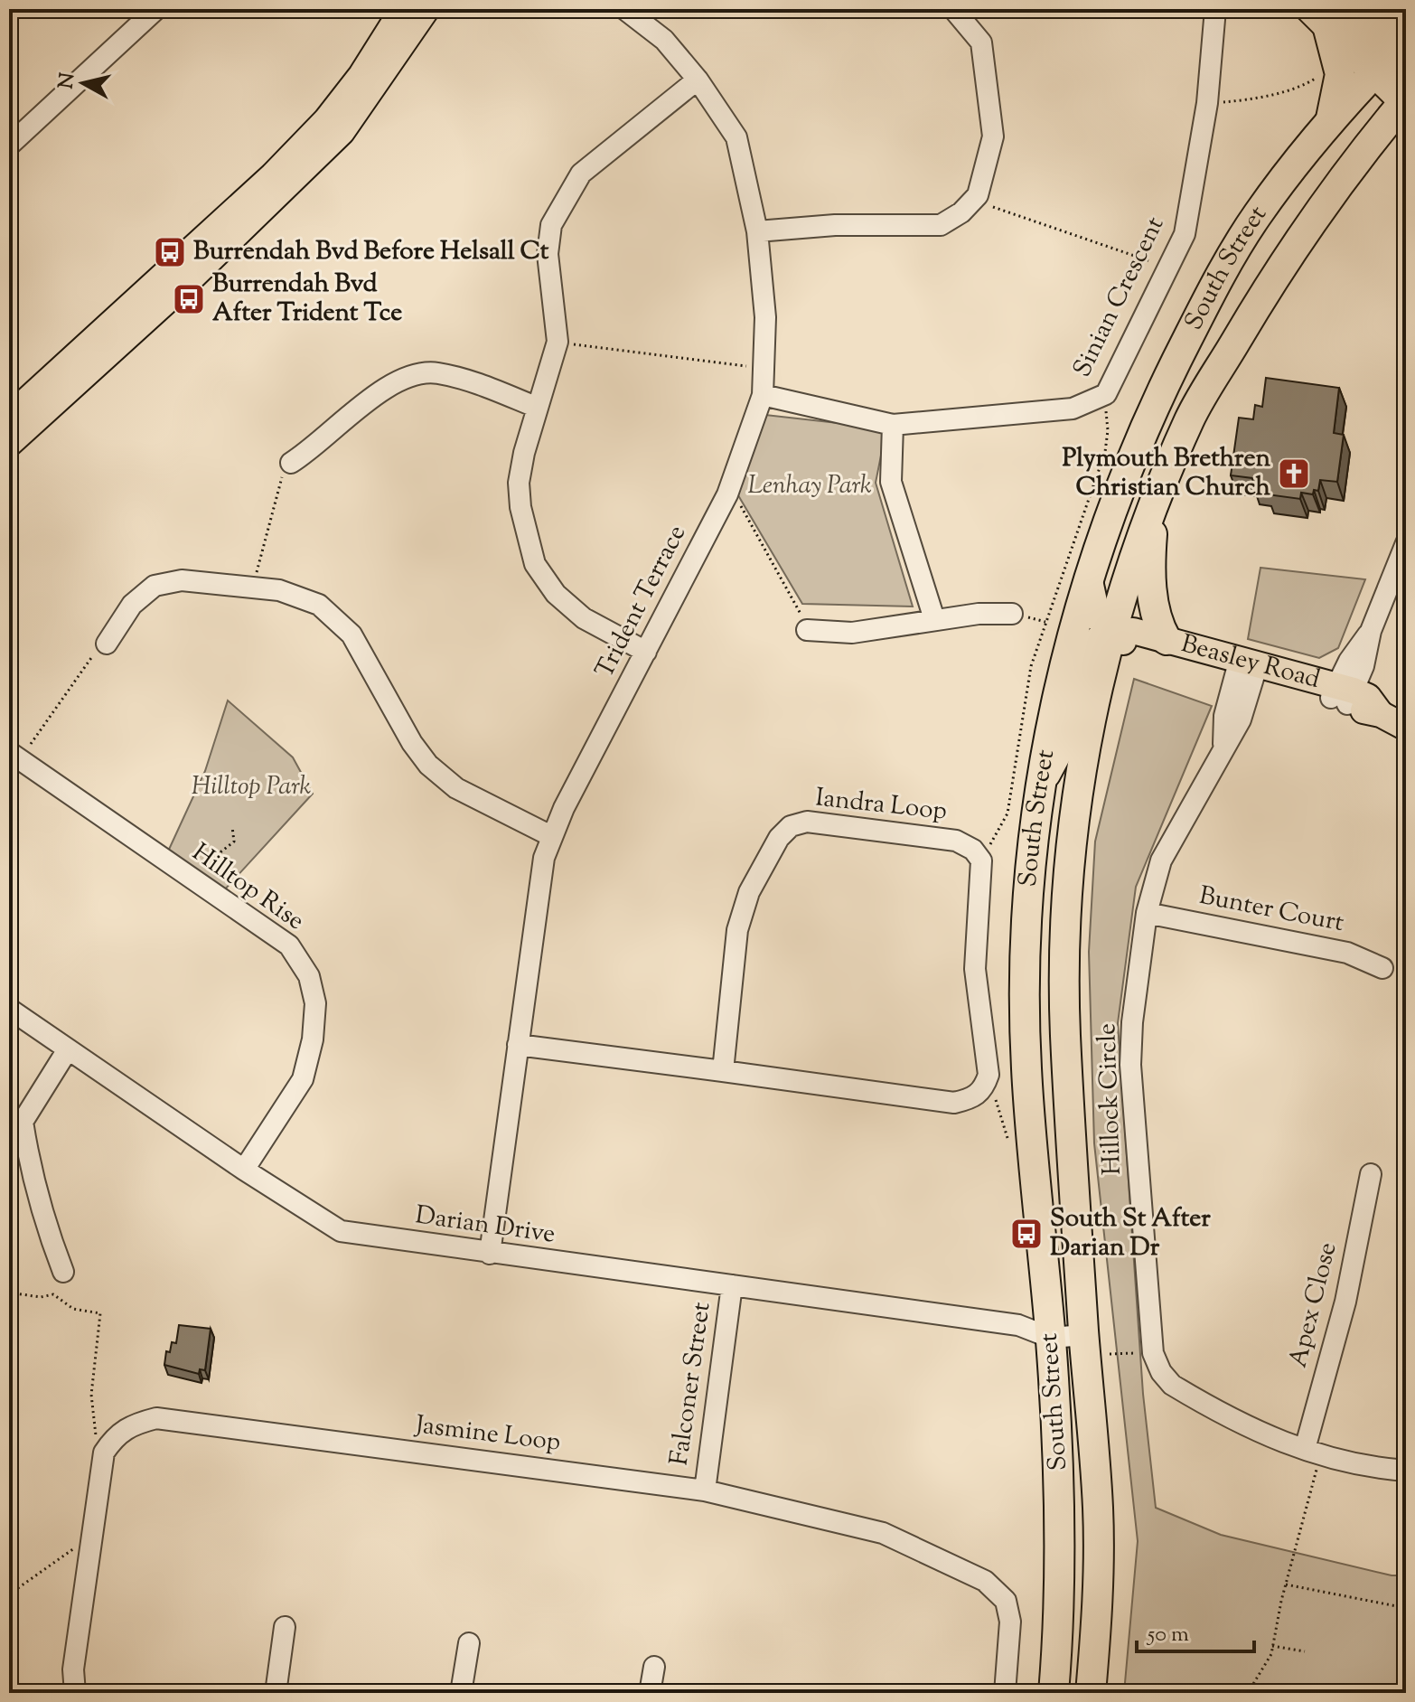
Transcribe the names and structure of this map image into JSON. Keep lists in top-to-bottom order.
{
  "streets": {
    "highway": ["South Street"],
    "main road": ["Beasley Road"],
    "street": [
      "Sinian Crescent",
      "Trident Terrace",
      "Iandra Loop",
      "Hilltop Rise",
      "Bunter Court",
      "Hillock Circle",
      "Darian Drive",
      "Apex Close",
      "Falconer Street",
      "Jasmine Loop"
    ]
  },
  "crossings": [
    ["South Street", "Beasley Road"],
    ["South Street", "Darian Drive"],
    ["Sinian Crescent", "Trident Terrace"],
    ["Trident Terrace", "Darian Drive"],
    ["Beasley Road", "Hillock Circle"],
    ["Hilltop Rise", "Darian Drive"],
    ["Bunter Court", "Hillock Circle"],
    ["Hillock Circle", "Apex Close"],
    ["Darian Drive", "Falconer Street"],
    ["Falconer Street", "Jasmine Loop"]
  ],
  "parks": ["Lenhay Park", "Hilltop Park"],
  "places": {
    "bus stop": ["Burrendah Bvd Before Helsall Ct", "Burrendah Bvd After Trident Tce", "South St After Darian Dr"],
    "church": ["Plymouth Brethren Christian Church"]
  },
  "scale_bar": "50 m",
  "north": "left"
}
